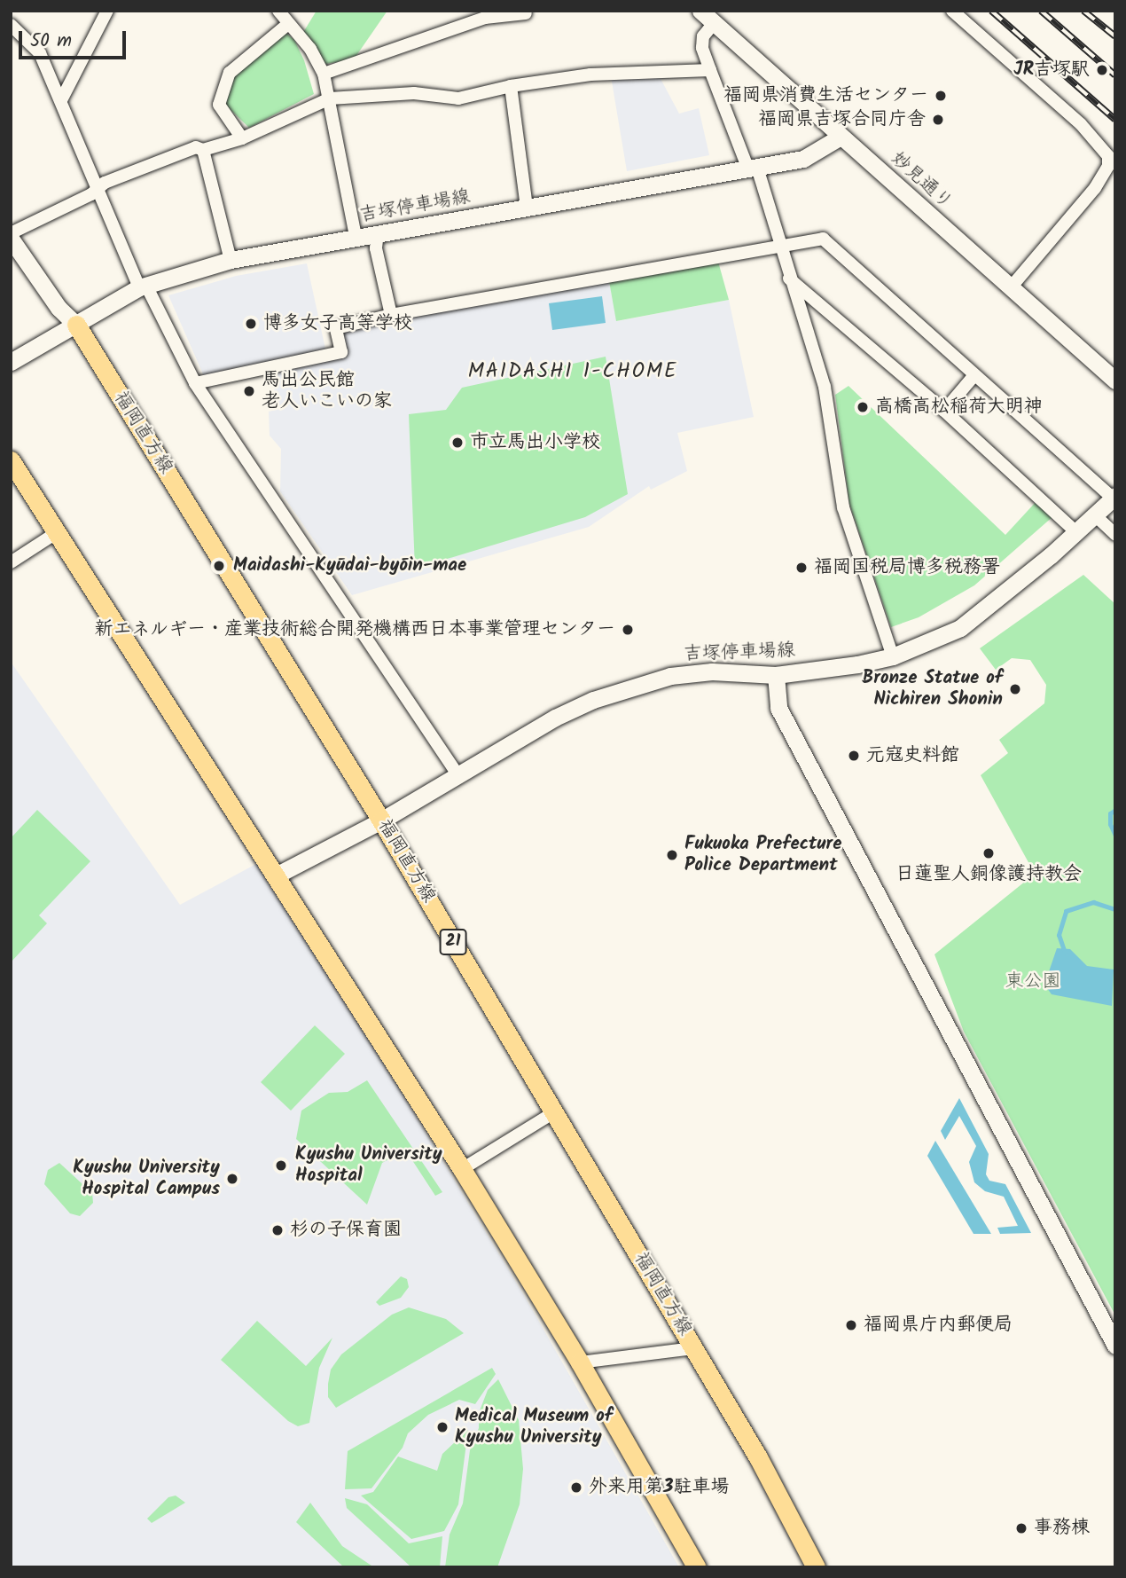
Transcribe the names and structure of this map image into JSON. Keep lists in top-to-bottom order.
{
  "streets": {
    "main road": [
      "妙見通り",
      "吉塚停車場線",
      "福岡直方線",
      "21"
    ]
  },
  "crossings": [
    ["妙見通り", "吉塚停車場線"],
    ["吉塚停車場線", "福岡直方線"]
  ],
  "districts": ["MAIDASHI 1-CHOME"],
  "parks": ["東公園"],
  "places": [
    "JR吉塚駅",
    "福岡県消費生活センター",
    "福岡県吉塚合同庁舎",
    "博多女子高等学校",
    "馬出公民館 老人いこいの家",
    "高橋高松稲荷大明神",
    "市立馬出小学校",
    "Maidashi-Kyūdai-byōin-mae",
    "福岡国税局博多税務署",
    "新エネルギー・産業技術総合開発機構西日本事業管理センター",
    "Bronze Statue of Nichiren Shonin",
    "元寇史料館",
    "日蓮聖人銅像護持教会",
    "Fukuoka Prefecture Police Department",
    "Kyushu University Hospital",
    "Kyushu University Hospital Campus",
    "杉の子保育園",
    "福岡県庁内郵便局",
    "Medical Museum of Kyushu University",
    "外来用第3駐車場",
    "事務棟"
  ],
  "scale_bar": "50 m"
}
